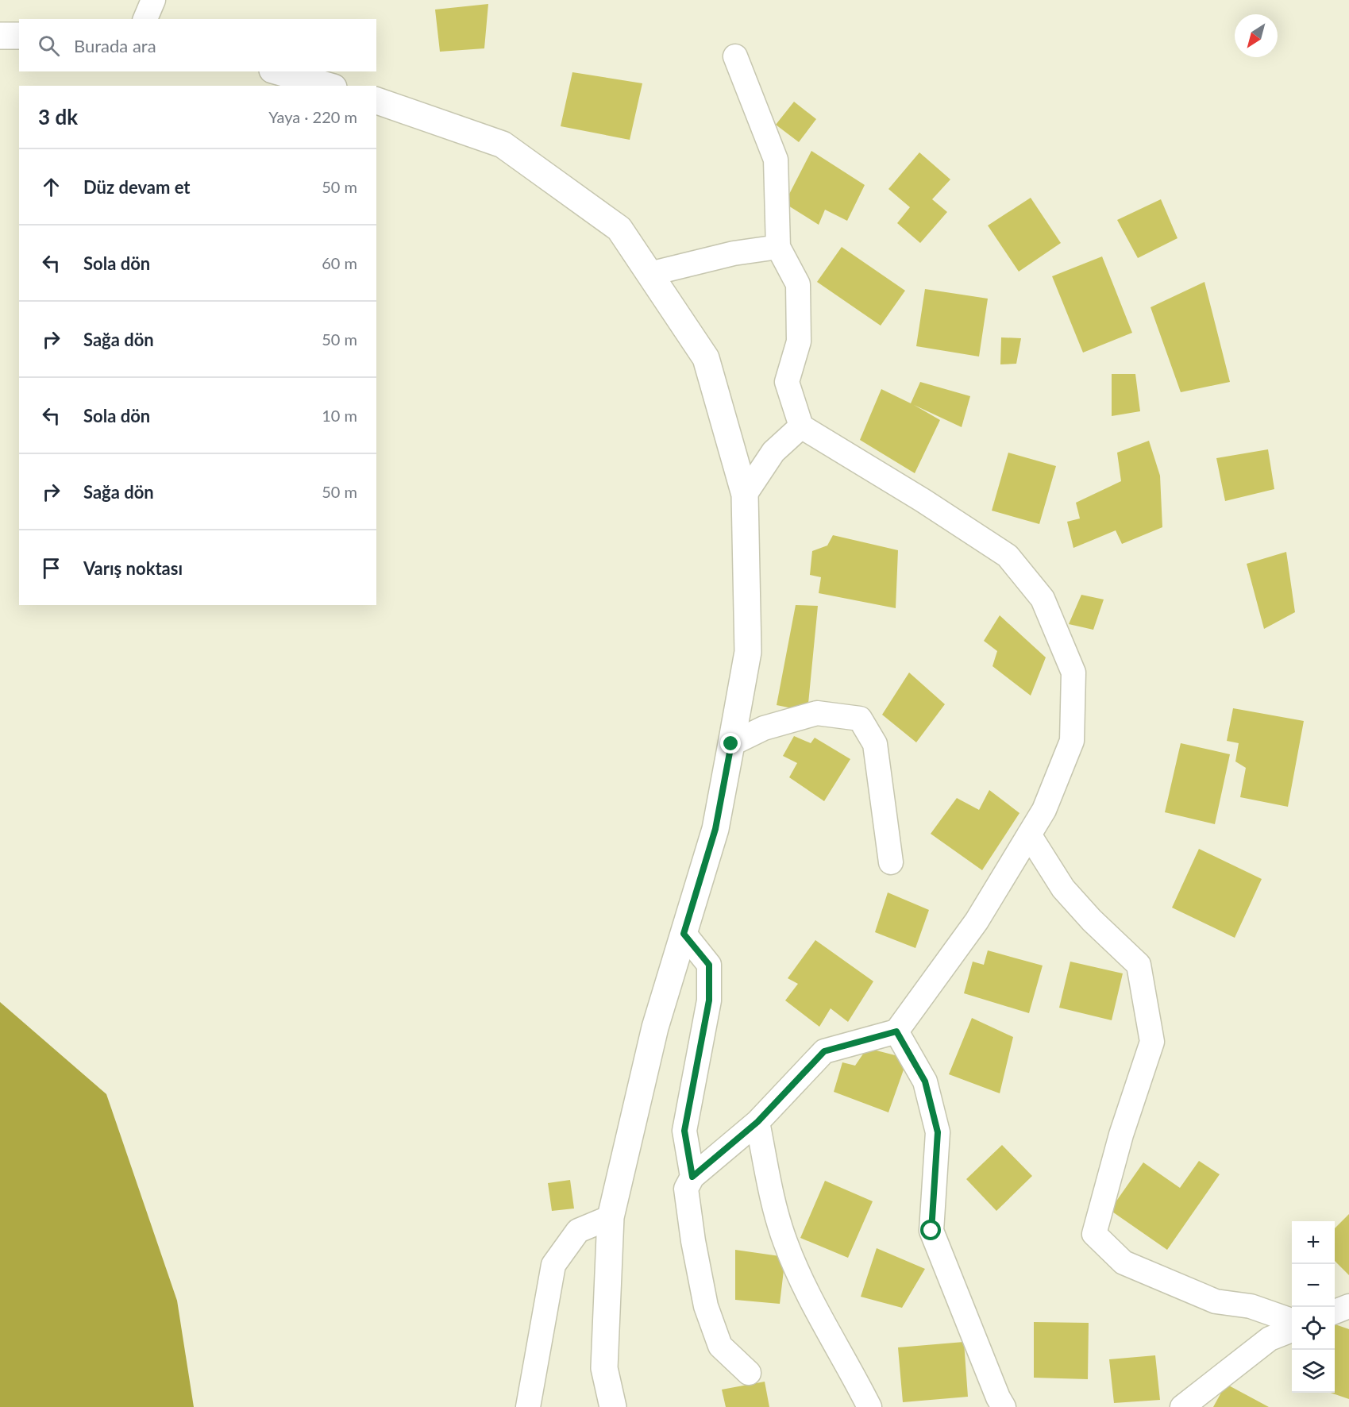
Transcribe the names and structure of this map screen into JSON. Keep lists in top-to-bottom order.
{
  "north": "bottom left",
  "page": {
    "search": "Burada ara",
    "heading": ["3 dk", "Yaya · 220 m"],
    "list": [
      ["Düz devam et", "50 m"],
      ["Sola dön", "60 m"],
      ["Sağa dön", "50 m"],
      ["Sola dön", "10 m"],
      ["Sağa dön", "50 m"],
      "Varış noktası"
    ],
    "map_buttons": ["+", "−"]
  }
}
